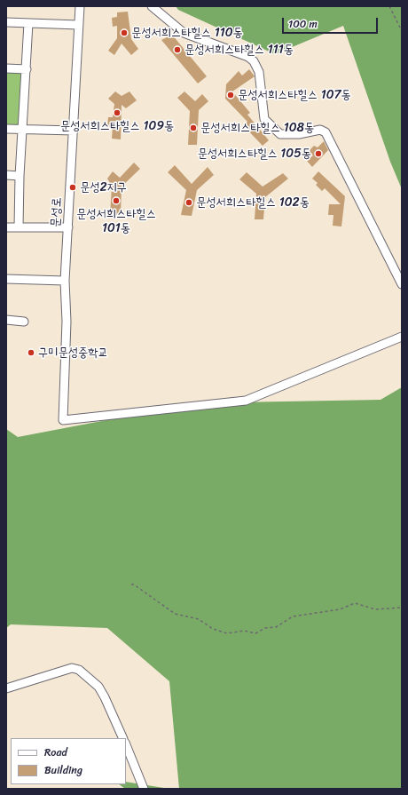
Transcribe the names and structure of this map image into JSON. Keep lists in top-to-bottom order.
{
  "streets": {
    "street": ["문성로"]
  },
  "places": [
    "문성서희스타힐스 110동",
    "문성서희스타힐스 111동",
    "문성서희스타힐스 107동",
    "문성서희스타힐스 109동",
    "문성서희스타힐스 108동",
    "문성서희스타힐스 105동",
    "문성2지구",
    "문성서희스타힐스 101동",
    "문성서희스타힐스 102동",
    "구미문성중학교"
  ],
  "legend": ["Road", "Building"],
  "scale_bar": "100 m"
}
